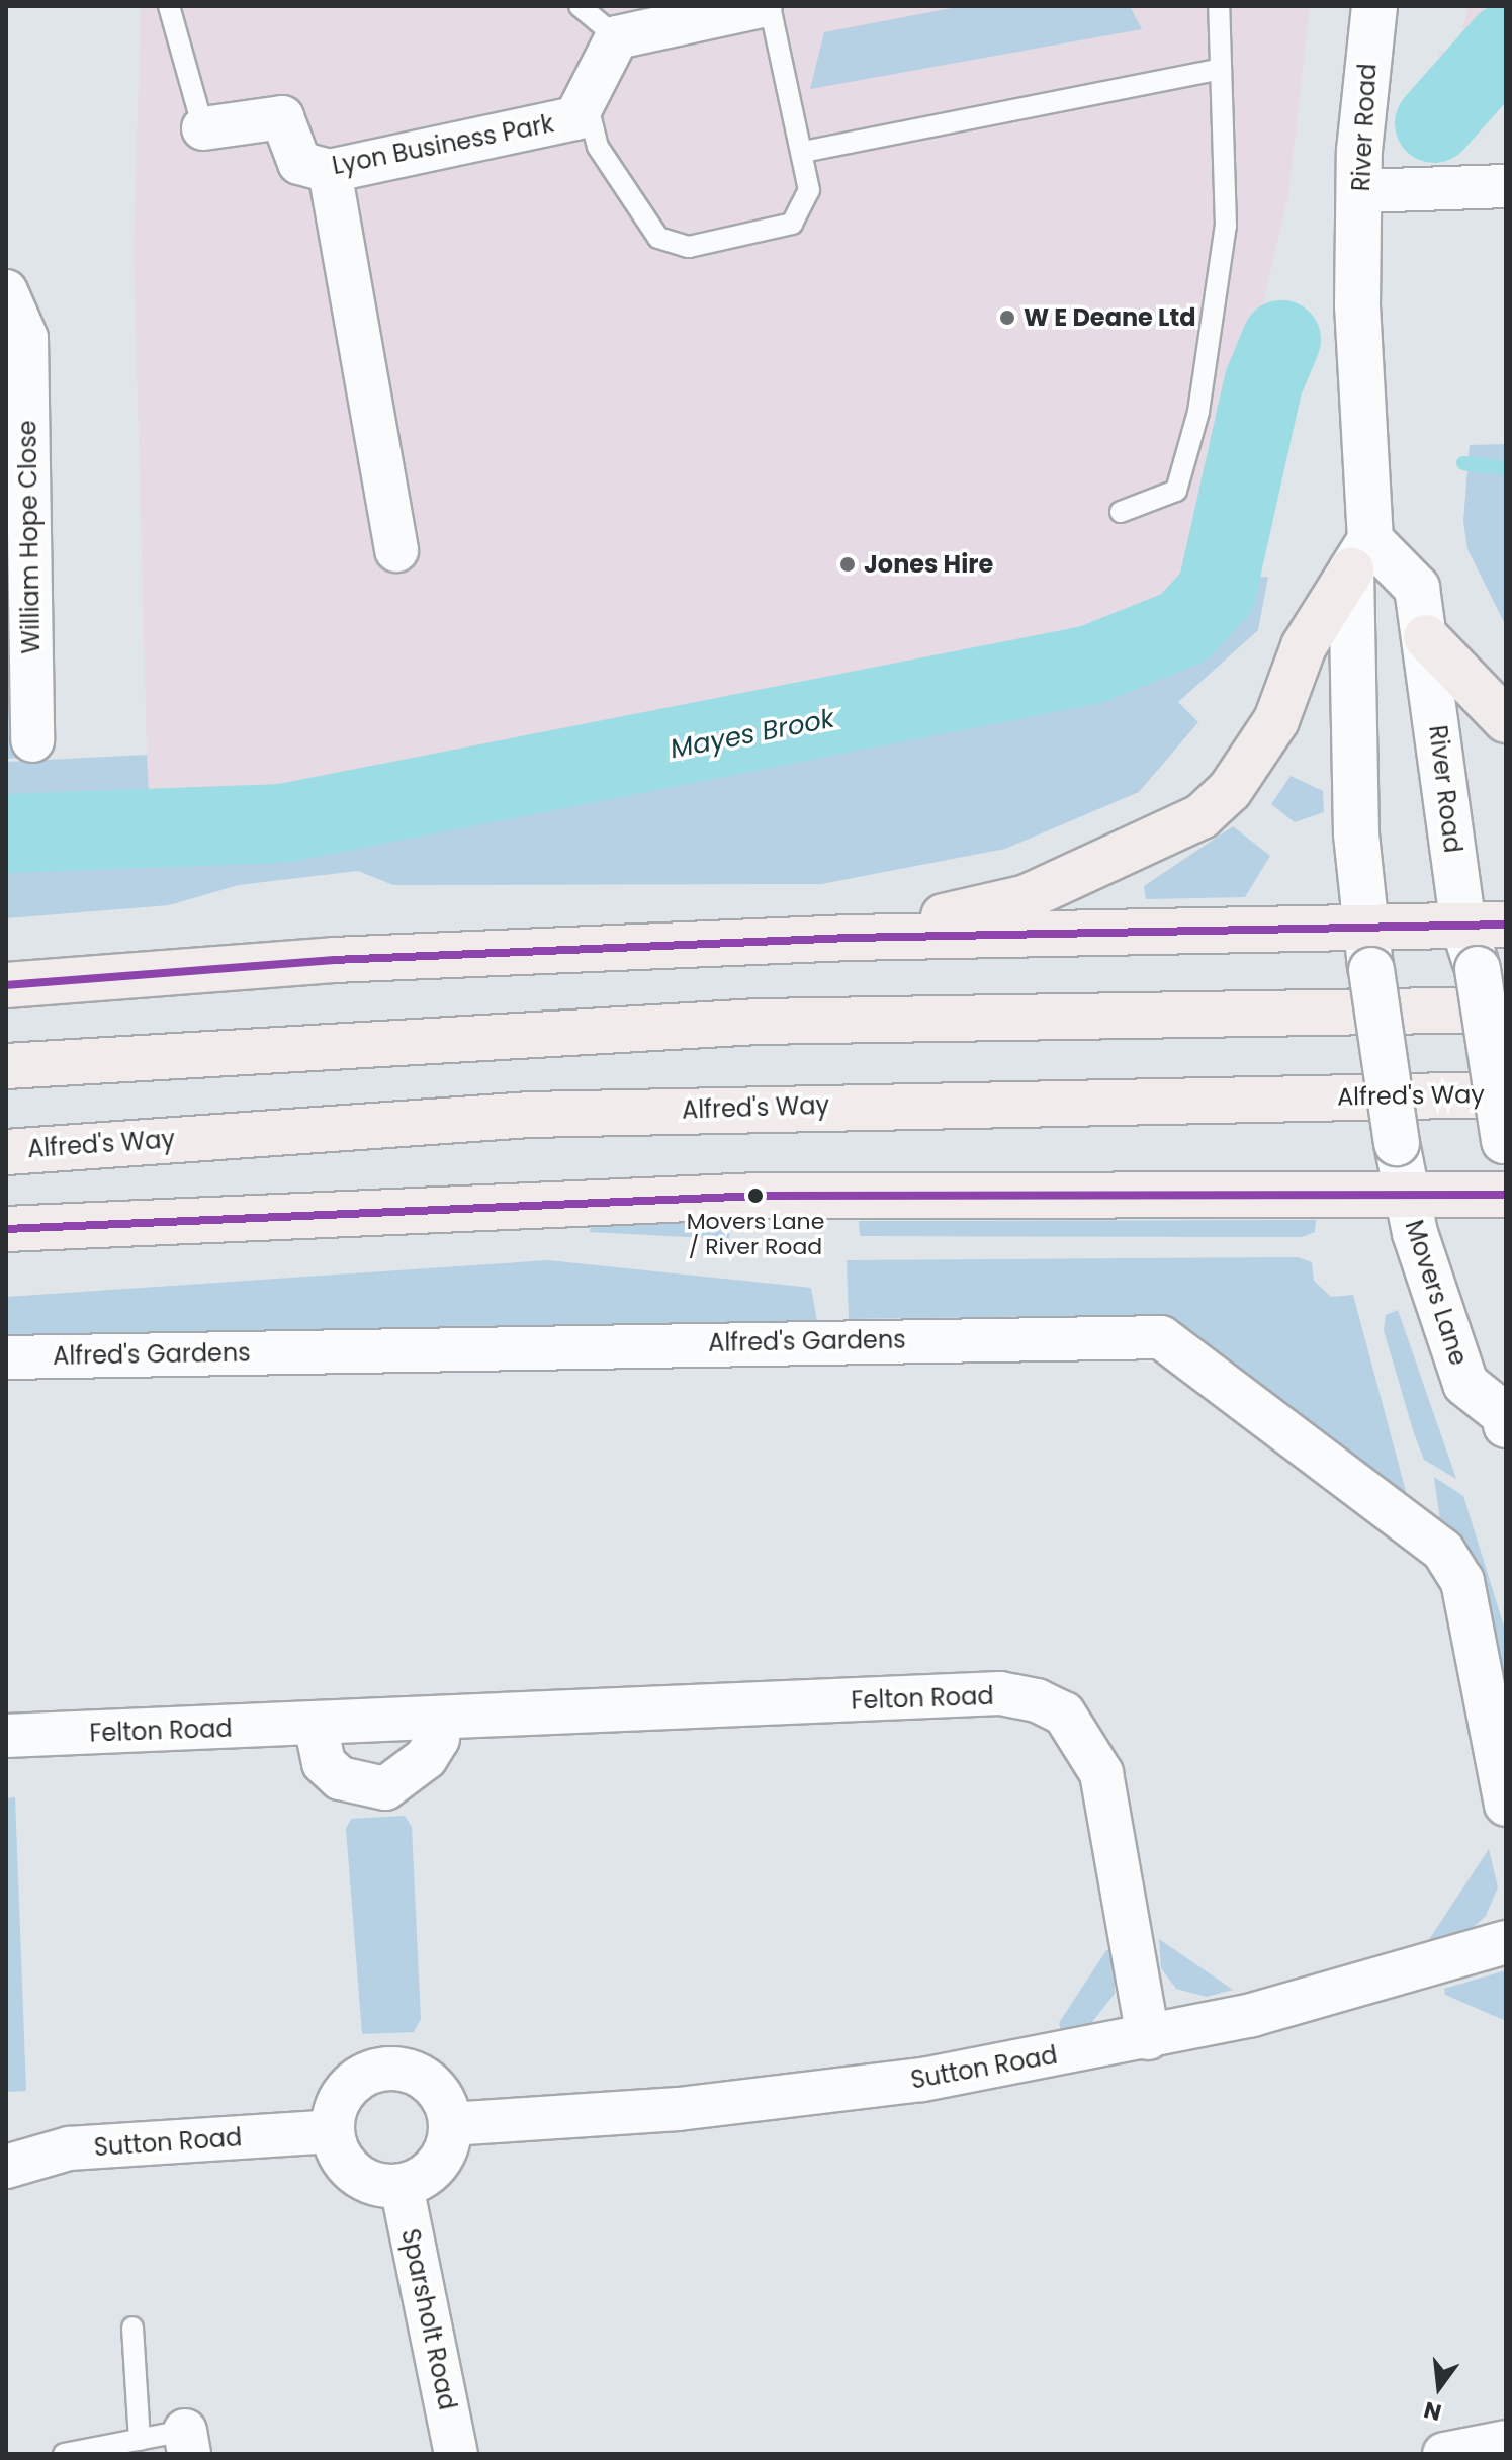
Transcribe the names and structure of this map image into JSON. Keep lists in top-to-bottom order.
{
  "streets": {
    "highway": ["Alfred's Way"],
    "street": [
      "River Road",
      "Lyon Business Park",
      "William Hope Close",
      "Movers Lane",
      "Alfred's Gardens",
      "Felton Road",
      "Sutton Road",
      "Sparsholt Road"
    ]
  },
  "crossings": [
    ["River Road", "Alfred's Way"],
    ["River Road", "Movers Lane"],
    ["Felton Road", "Sutton Road"],
    ["Sutton Road", "Sparsholt Road"]
  ],
  "water": ["Mayes Brook"],
  "places": ["W E Deane Ltd", "Jones Hire", "Movers Lane / River Road"],
  "north": "bottom"
}
